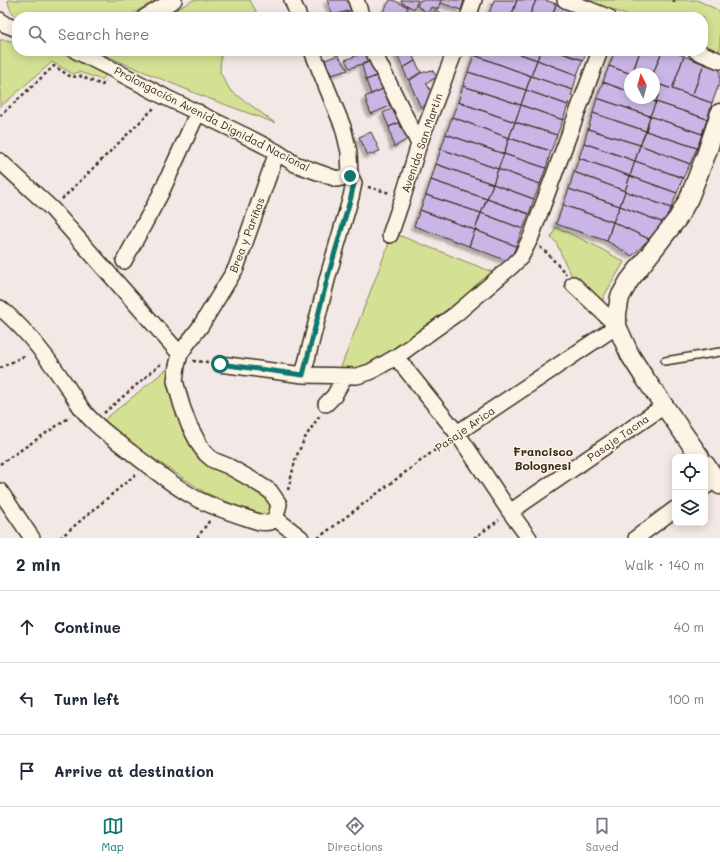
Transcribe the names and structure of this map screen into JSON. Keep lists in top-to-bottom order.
{
  "streets": {
    "street": [
      "Prolongación Avenida Dignidad Nacional",
      "Avenida San Martín",
      "Brea y Pariñas",
      "Pasaje Arica",
      "Pasaje Tacna"
    ]
  },
  "crossings": [
    ["Prolongación Avenida Dignidad Nacional", "Brea y Pariñas"]
  ],
  "districts": ["Francisco Bolognesi"],
  "north": "top",
  "page": {
    "search": "Search here",
    "heading": ["2 min", "Walk · 140 m"],
    "list": [
      ["Continue", "40 m"],
      ["Turn left", "100 m"],
      "Arrive at destination"
    ],
    "nav": ["Map", "Directions", "Saved"]
  }
}
